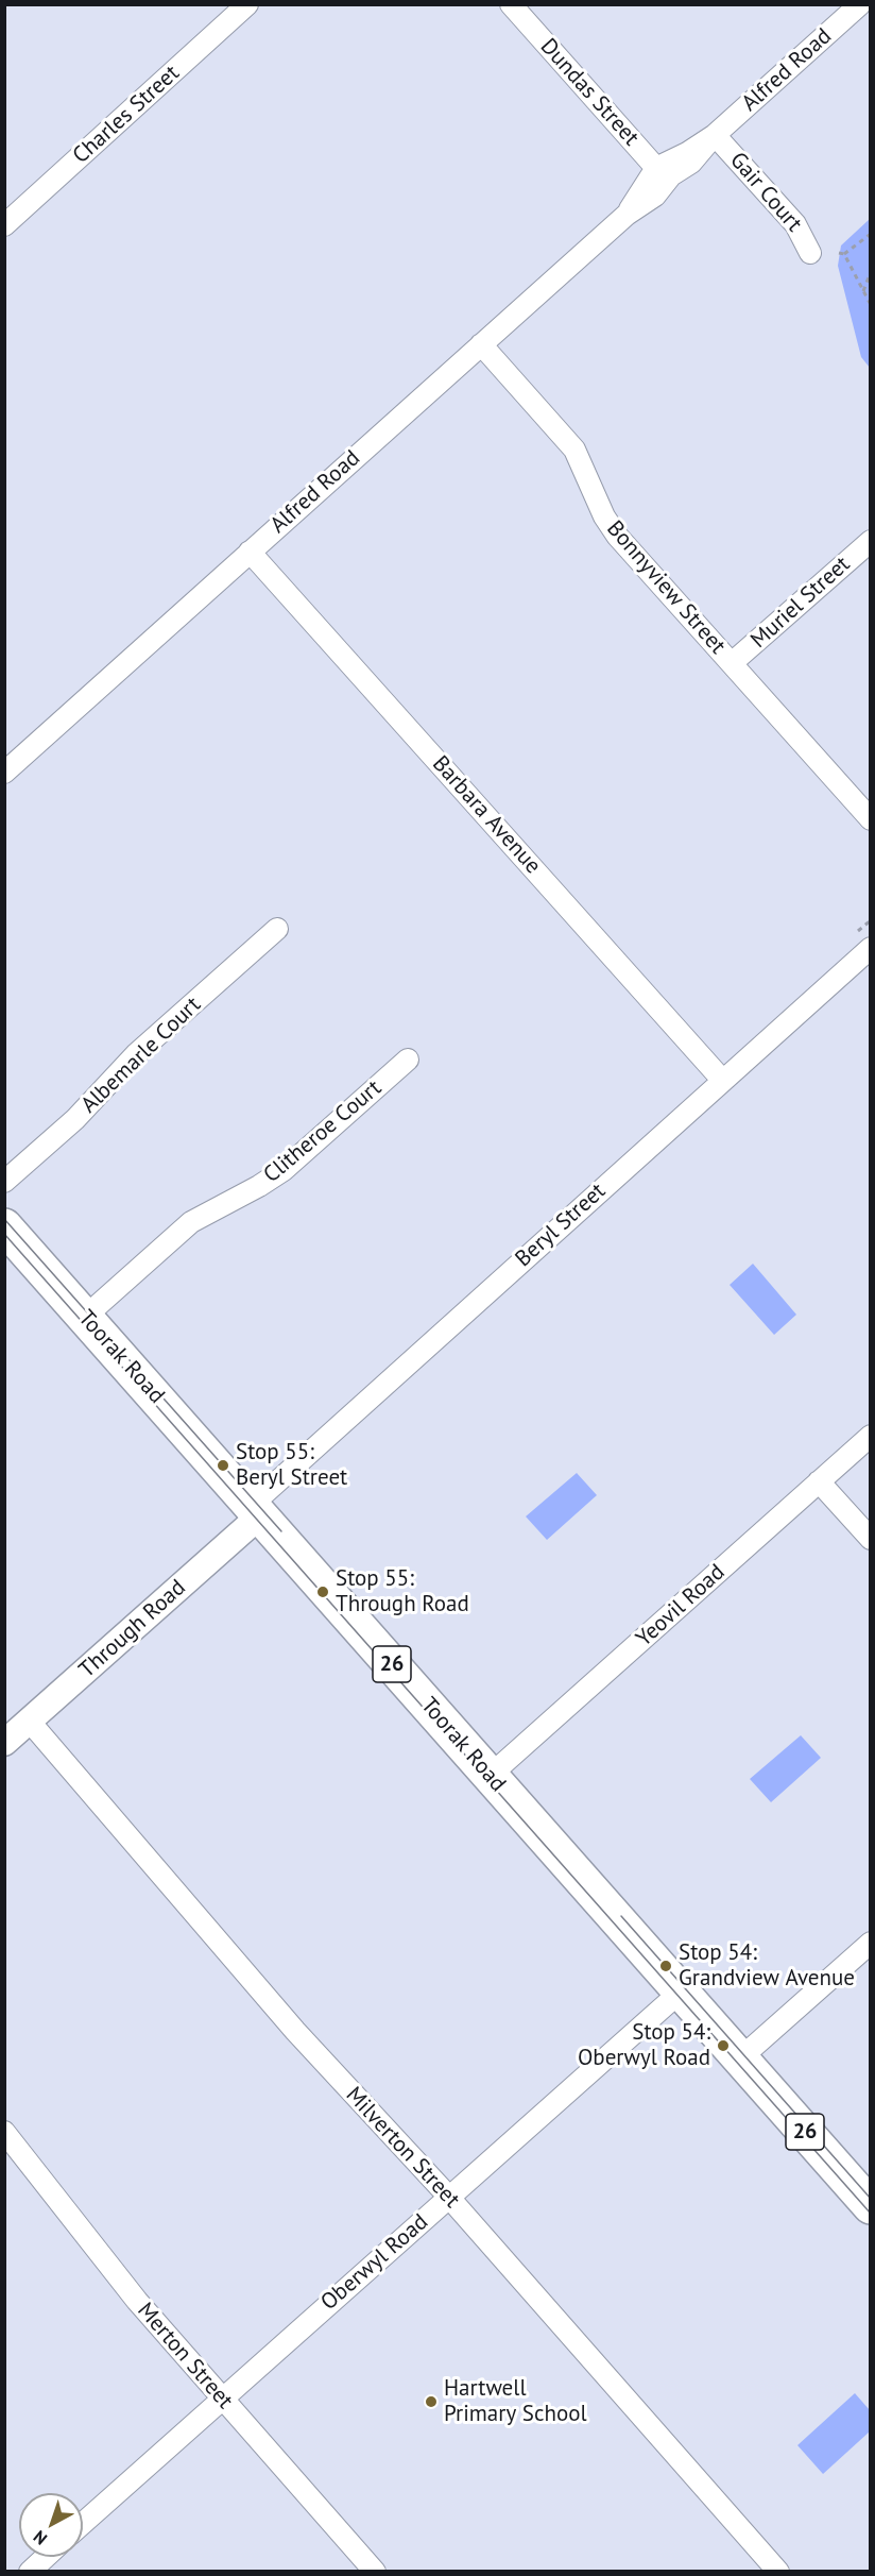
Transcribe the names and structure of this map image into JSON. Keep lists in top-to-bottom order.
{
  "streets": {
    "highway": ["Toorak Road", "26"],
    "street": [
      "Alfred Road",
      "Dundas Street",
      "Charles Street",
      "Gair Court",
      "Bonnyview Street",
      "Muriel Street",
      "Barbara Avenue",
      "Albemarle Court",
      "Clitheroe Court",
      "Beryl Street",
      "Yeovil Road",
      "Through Road",
      "Milverton Street",
      "Oberwyl Road",
      "Merton Street"
    ]
  },
  "crossings": [
    ["Alfred Road", "Dundas Street"],
    ["Alfred Road", "Gair Court"],
    ["Alfred Road", "Bonnyview Street"],
    ["Alfred Road", "Barbara Avenue"],
    ["Bonnyview Street", "Muriel Street"],
    ["Barbara Avenue", "Beryl Street"],
    ["Clitheroe Court", "Toorak Road"],
    ["Beryl Street", "Toorak Road"],
    ["Beryl Street", "Through Road"],
    ["Toorak Road", "Yeovil Road"],
    ["Toorak Road", "Through Road"],
    ["Toorak Road", "Oberwyl Road"],
    ["Through Road", "Milverton Street"],
    ["Milverton Street", "Oberwyl Road"],
    ["Oberwyl Road", "Merton Street"]
  ],
  "places": [
    "Stop 55: Beryl Street",
    "Stop 55: Through Road",
    "Stop 54: Grandview Avenue",
    "Stop 54: Oberwyl Road",
    "Hartwell Primary School"
  ],
  "north": "bottom left"
}
